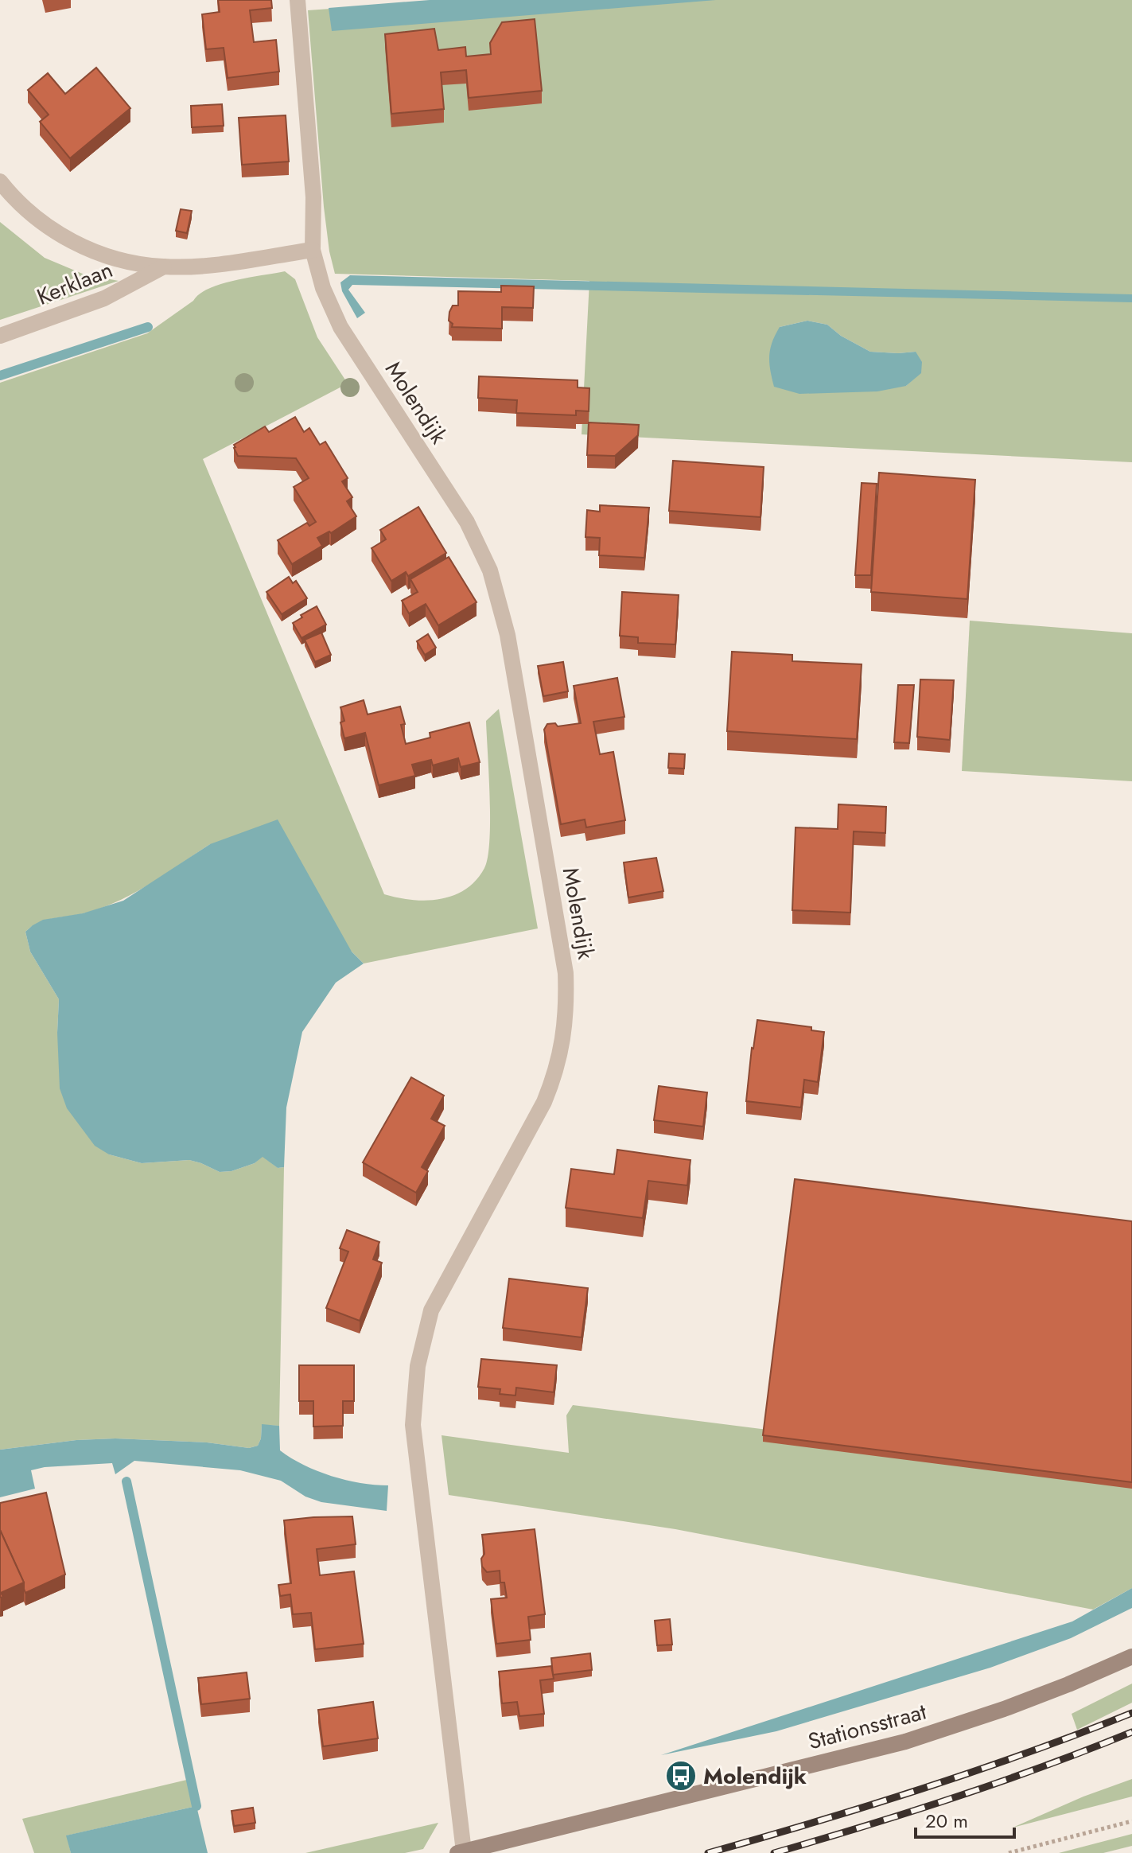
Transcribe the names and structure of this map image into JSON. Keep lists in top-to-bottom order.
{
  "streets": {
    "street": ["Kerklaan", "Molendijk", "Stationsstraat"]
  },
  "crossings": [
    ["Molendijk", "Stationsstraat"]
  ],
  "places": {
    "bus stop": ["Molendijk"]
  },
  "scale_bar": "20 m"
}
